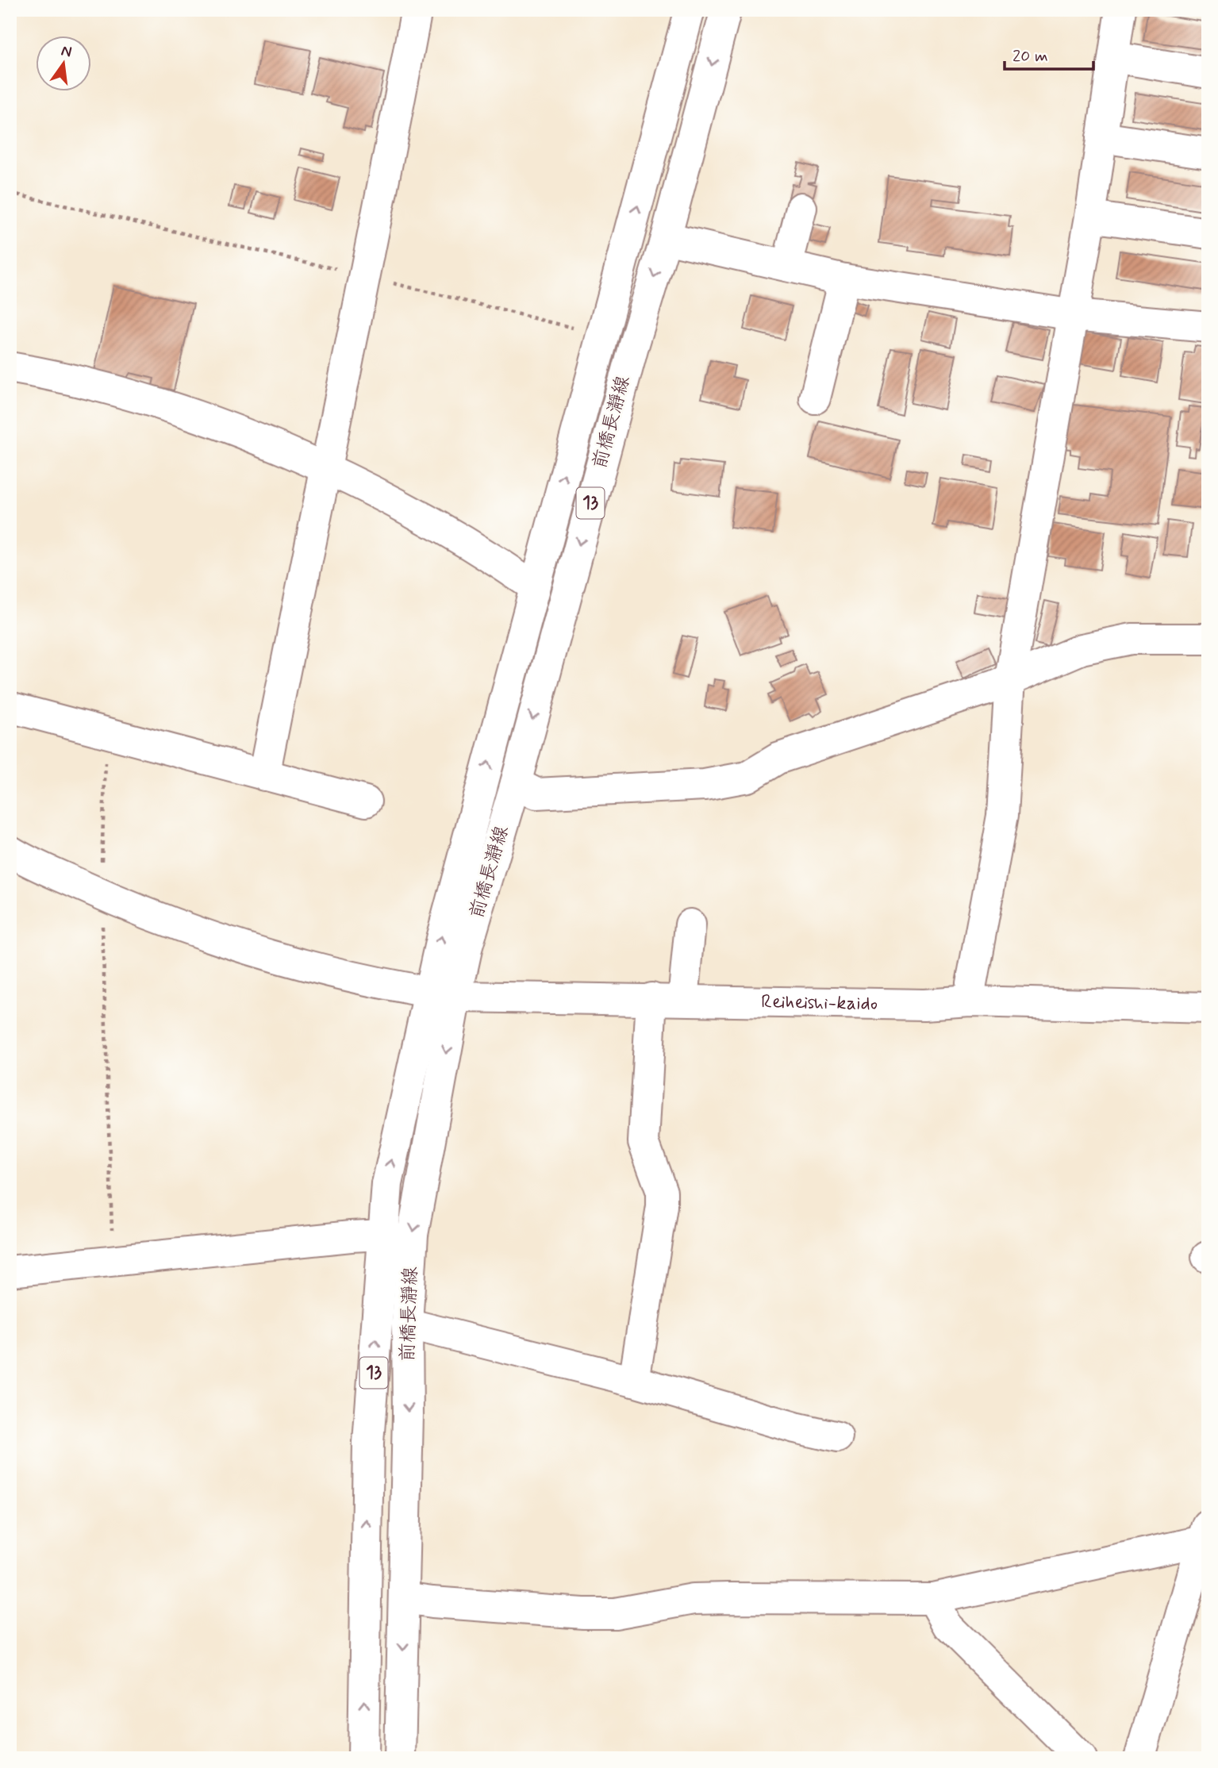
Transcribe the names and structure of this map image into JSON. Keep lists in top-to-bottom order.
{
  "streets": {
    "street": ["前橋長瀞線", "13", "Reiheishi-kaido"]
  },
  "crossings": [
    ["前橋長瀞線", "Reiheishi-kaido"]
  ],
  "scale_bar": "20 m",
  "north": "top"
}
